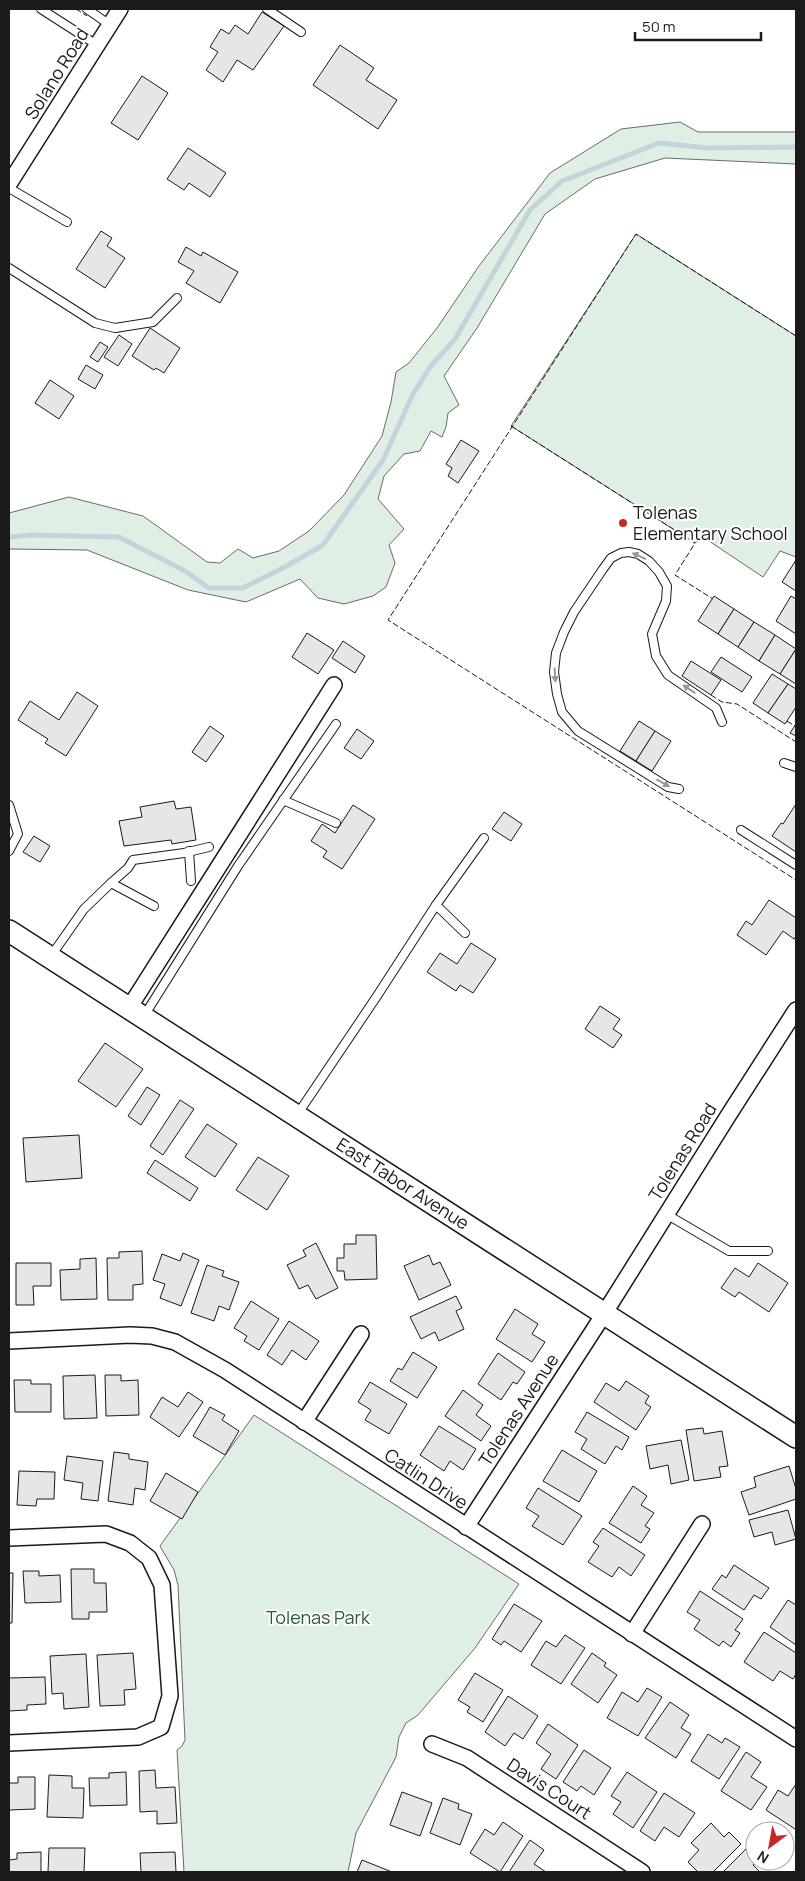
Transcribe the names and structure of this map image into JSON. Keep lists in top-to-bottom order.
{
  "streets": {
    "main road": ["East Tabor Avenue"],
    "street": [
      "Solano Road",
      "Tolenas Road",
      "Tolenas Avenue",
      "Catlin Drive",
      "Davis Court"
    ]
  },
  "crossings": [
    ["Tolenas Road", "East Tabor Avenue"],
    ["Tolenas Road", "Tolenas Avenue"],
    ["East Tabor Avenue", "Tolenas Avenue"],
    ["Tolenas Avenue", "Catlin Drive"]
  ],
  "parks": ["Tolenas Park"],
  "places": ["Tolenas Elementary School"],
  "scale_bar": "50 m",
  "north": "bottom left"
}
